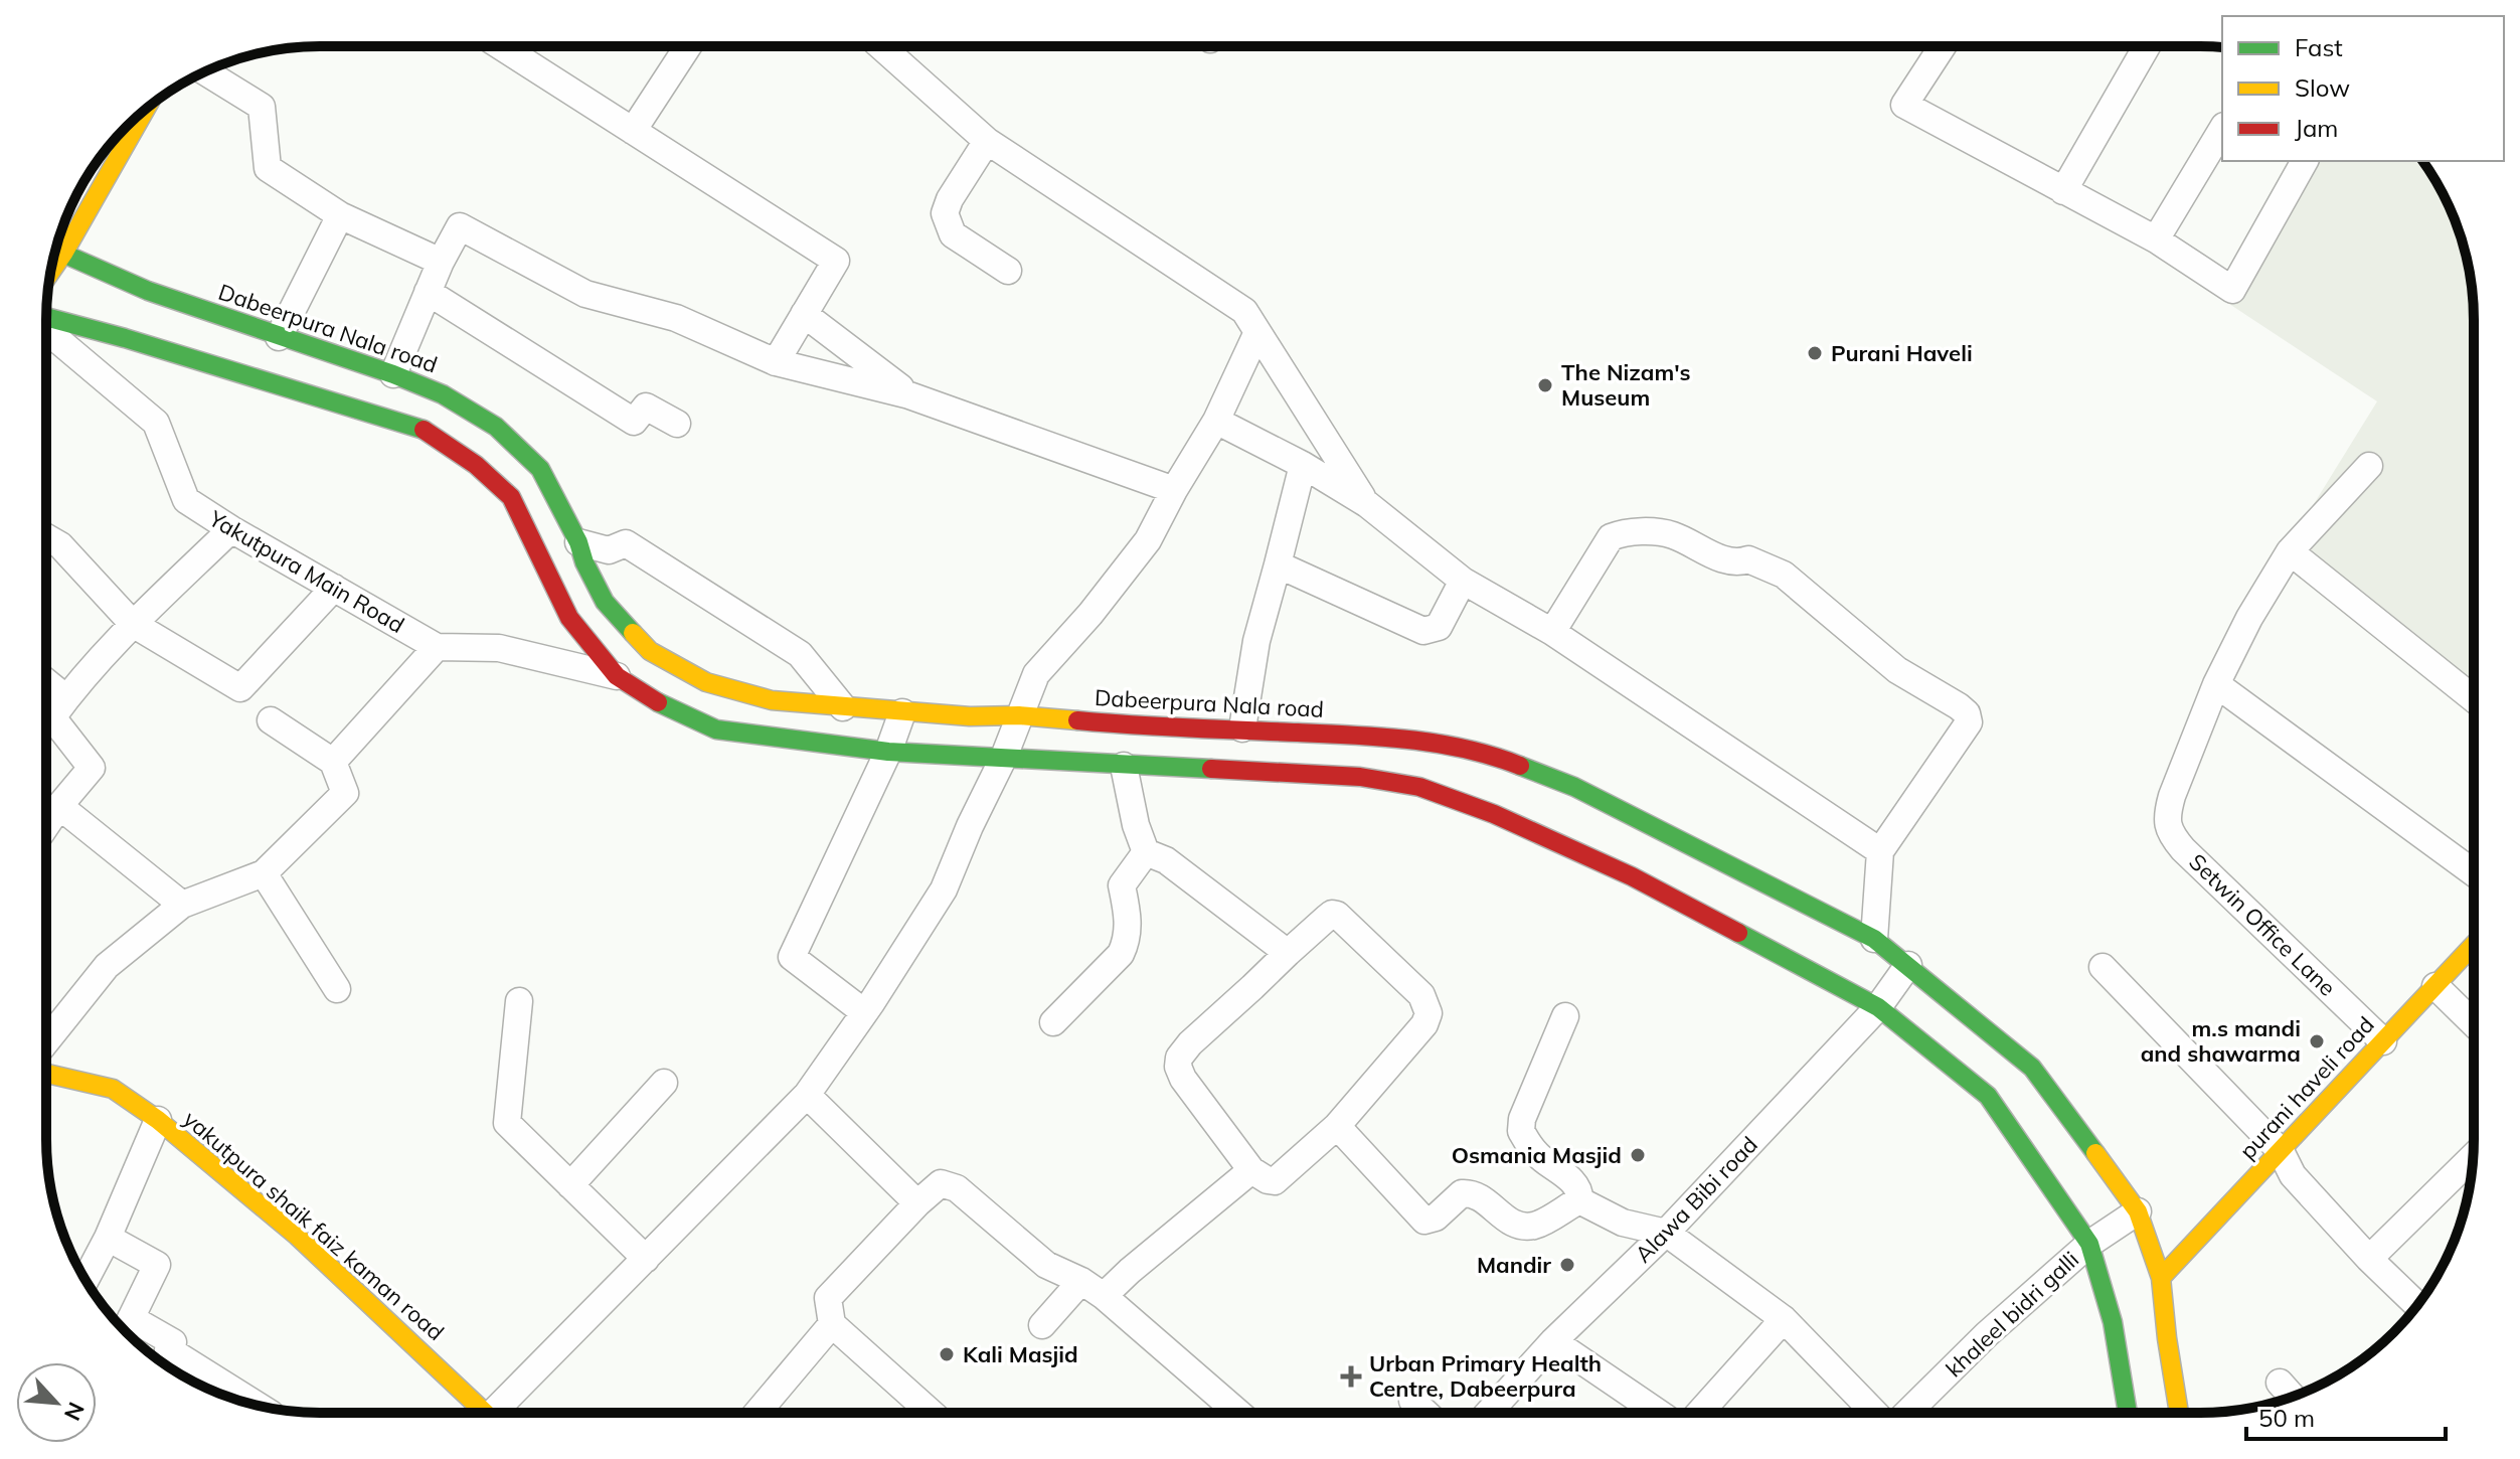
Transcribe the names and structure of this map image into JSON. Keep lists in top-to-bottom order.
{
  "streets": {
    "street": [
      "Dabeerpura Nala road",
      "Yakutpura Main Road",
      "Setwin Office Lane",
      "purani haveli road",
      "Alawa Bibi road",
      "yakutpura shaik faiz kaman road",
      "khaleel bidri galli"
    ]
  },
  "crossings": [
    ["Dabeerpura Nala road", "Yakutpura Main Road"],
    ["Dabeerpura Nala road", "purani haveli road"],
    ["Dabeerpura Nala road", "Alawa Bibi road"],
    ["Dabeerpura Nala road", "khaleel bidri galli"],
    ["Setwin Office Lane", "purani haveli road"]
  ],
  "places": {
    "other": [
      "Purani Haveli",
      "The Nizam's Museum",
      "m.s mandi and shawarma",
      "Osmania Masjid",
      "Mandir",
      "Kali Masjid"
    ],
    "health": ["Urban Primary Health Centre, Dabeerpura"]
  },
  "legend": ["Fast", "Slow", "Jam"],
  "scale_bar": "50 m",
  "north": "bottom right"
}
